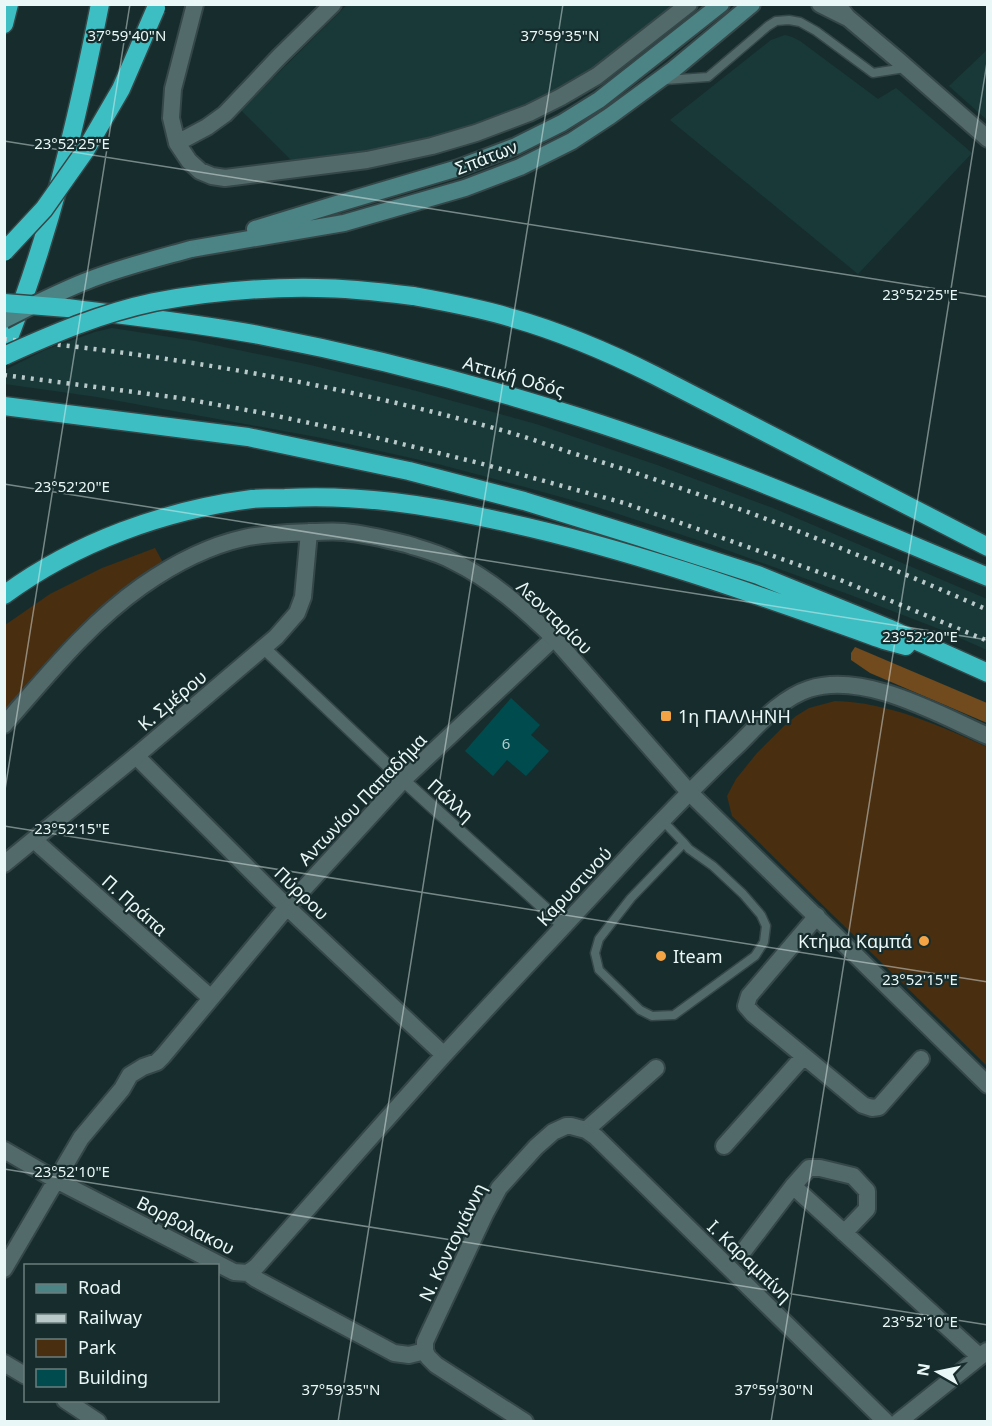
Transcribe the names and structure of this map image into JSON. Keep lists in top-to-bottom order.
{
  "streets": {
    "highway": ["Αττική Οδός"],
    "main road": ["Σπάτων"],
    "street": [
      "Λεονταρίου",
      "Κ. Σμέρου",
      "Αντωνίου Παπαδήμα",
      "Πάλλη",
      "Καρυστινού",
      "Πύρρου",
      "Π. Πράπα",
      "Βορβολακου",
      "Ν. Koντογιάννη",
      "Ι. Καραμπίνη"
    ]
  },
  "crossings": [
    ["Λεονταρίου", "Κ. Σμέρου"],
    ["Λεονταρίου", "Αντωνίου Παπαδήμα"],
    ["Λεονταρίου", "Καρυστινού"],
    ["Κ. Σμέρου", "Πάλλη"],
    ["Κ. Σμέρου", "Πύρρου"],
    ["Κ. Σμέρου", "Π. Πράπα"],
    ["Αντωνίου Παπαδήμα", "Πάλλη"],
    ["Αντωνίου Παπαδήμα", "Πύρρου"],
    ["Αντωνίου Παπαδήμα", "Π. Πράπα"],
    ["Αντωνίου Παπαδήμα", "Βορβολακου"],
    ["Πάλλη", "Καρυστινού"],
    ["Καρυστινού", "Πύρρου"],
    ["Καρυστινού", "Βορβολακου"],
    ["Βορβολακου", "Ν. Koντογιάννη"],
    ["Ν. Koντογιάννη", "Ι. Καραμπίνη"]
  ],
  "places": {
    "transit": ["1η ΠΑΛΛΗΝΗ"],
    "other": ["Kτήμα Καμπά", "Iteam"]
  },
  "house_numbers": ["6"],
  "legend": [
    "Road",
    "Railway",
    "Park",
    "Building"
  ],
  "north": "left",
  "coordinates": [
    "37°59'35\"N",
    "37°59'40\"N",
    "23°52'25\"E",
    "23°52'20\"E",
    "23°52'15\"E",
    "23°52'10\"E",
    "37°59'30\"N"
  ]
}
